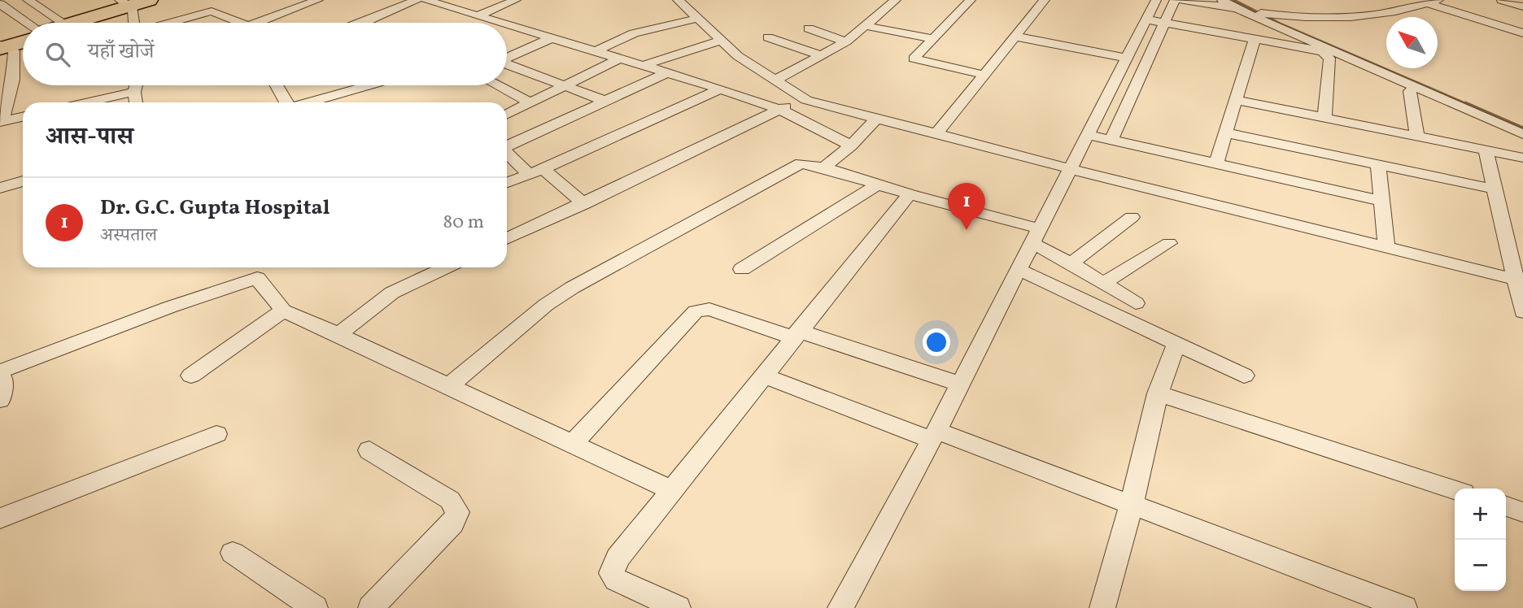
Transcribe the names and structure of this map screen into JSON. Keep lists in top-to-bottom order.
{
  "north": "top left",
  "page": {
    "search": "यहाँ खोजें",
    "heading": "आस-पास",
    "list": [
      {
        "mark": "1",
        "name": "Dr. G.C. Gupta Hospital",
        "note": "अस्पताल",
        "value": "80 m"
      }
    ],
    "pins": "1",
    "map_buttons": ["+", "−"]
  }
}
